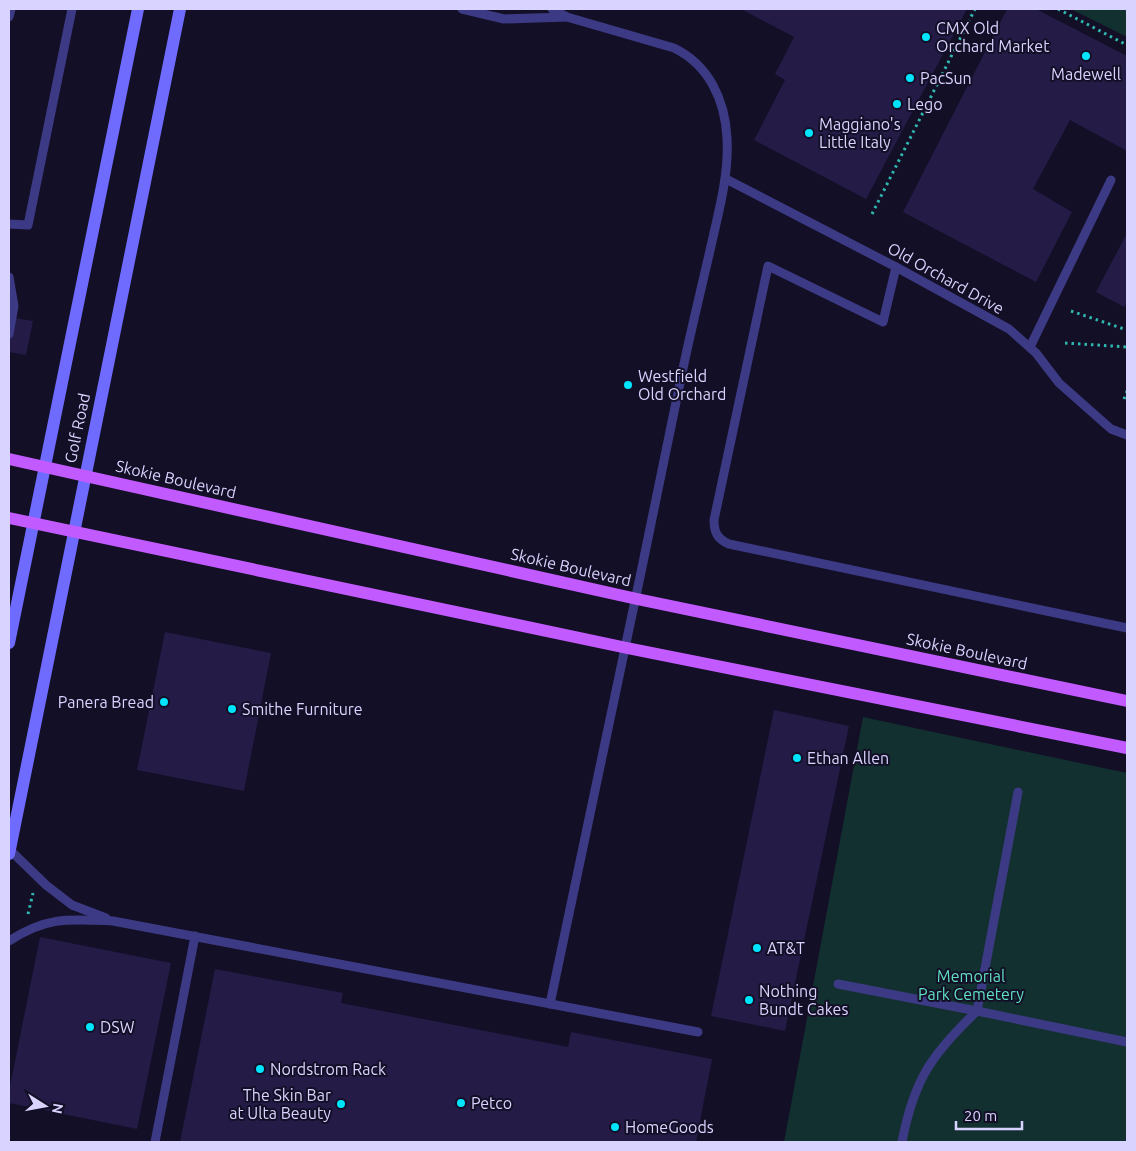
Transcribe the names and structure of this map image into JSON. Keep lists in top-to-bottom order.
{
  "streets": {
    "main road": ["Golf Road", "Skokie Boulevard"],
    "lane": ["Old Orchard Drive"]
  },
  "crossings": [
    ["Golf Road", "Skokie Boulevard"]
  ],
  "parks": ["Memorial Park Cemetery"],
  "places": [
    "CMX Old Orchard Market",
    "Madewell",
    "PacSun",
    "Lego",
    "Maggiano's Little Italy",
    "Westfield Old Orchard",
    "Panera Bread",
    "Smithe Furniture",
    "Ethan Allen",
    "AT&T",
    "Nothing Bundt Cakes",
    "DSW",
    "Nordstrom Rack",
    "Petco",
    "The Skin Bar at Ulta Beauty",
    "HomeGoods"
  ],
  "scale_bar": "20 m",
  "north": "right"
}
